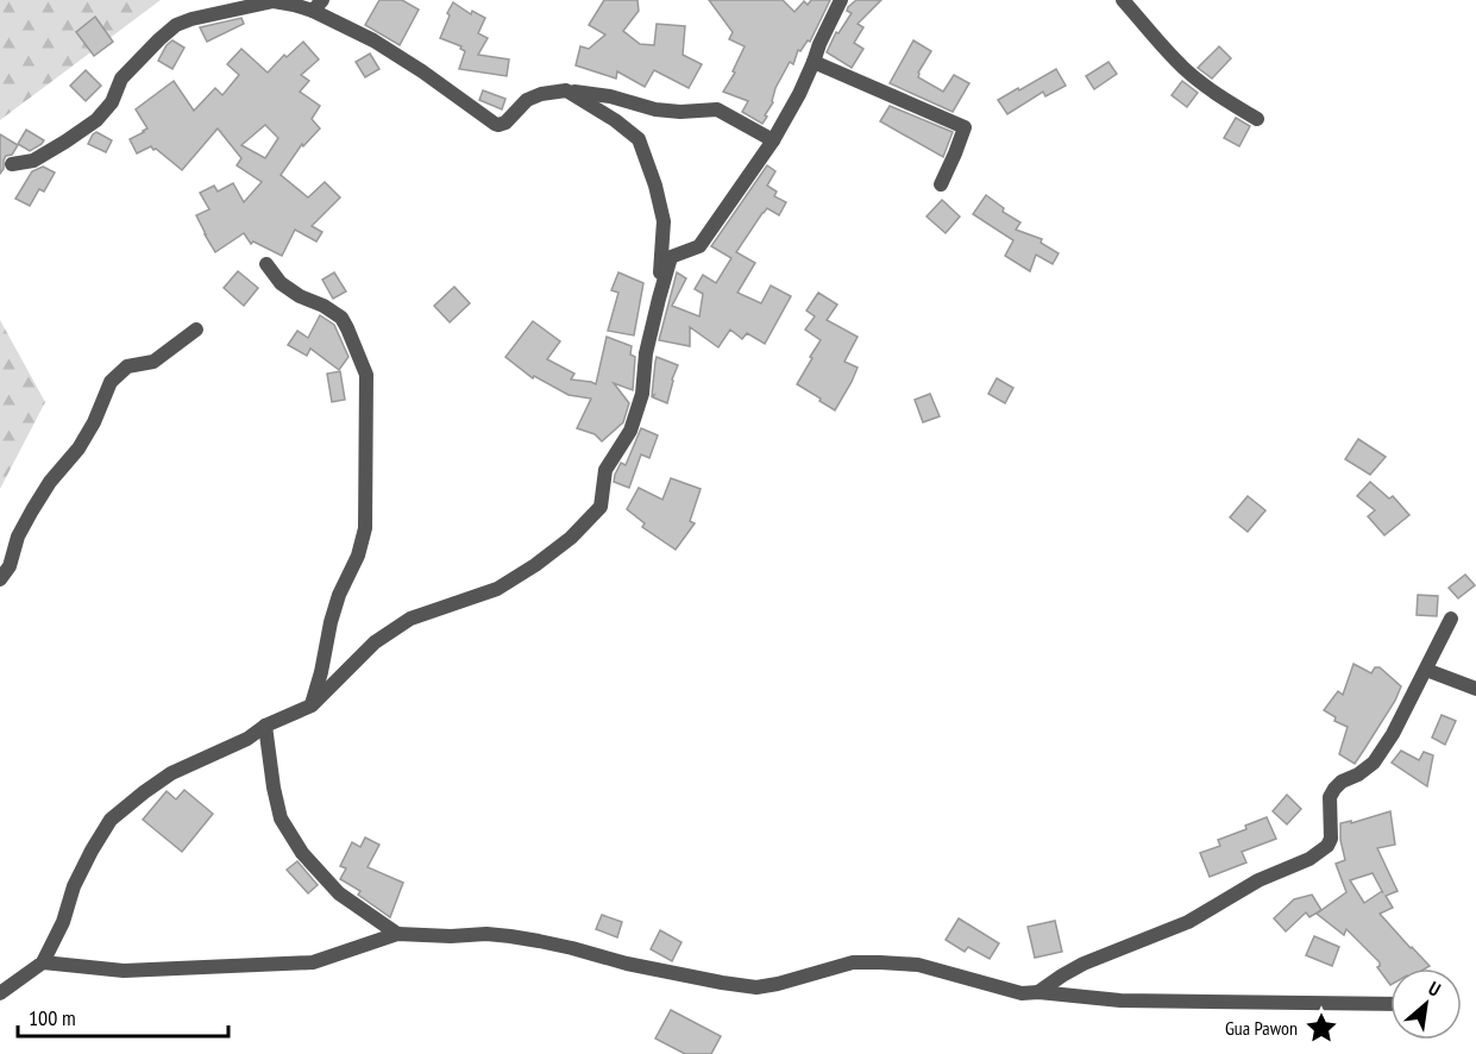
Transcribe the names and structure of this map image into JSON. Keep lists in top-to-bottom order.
{
  "places": {
    "place": ["Gua Pawon"]
  },
  "scale_bar": "100 m",
  "north": "top right"
}
